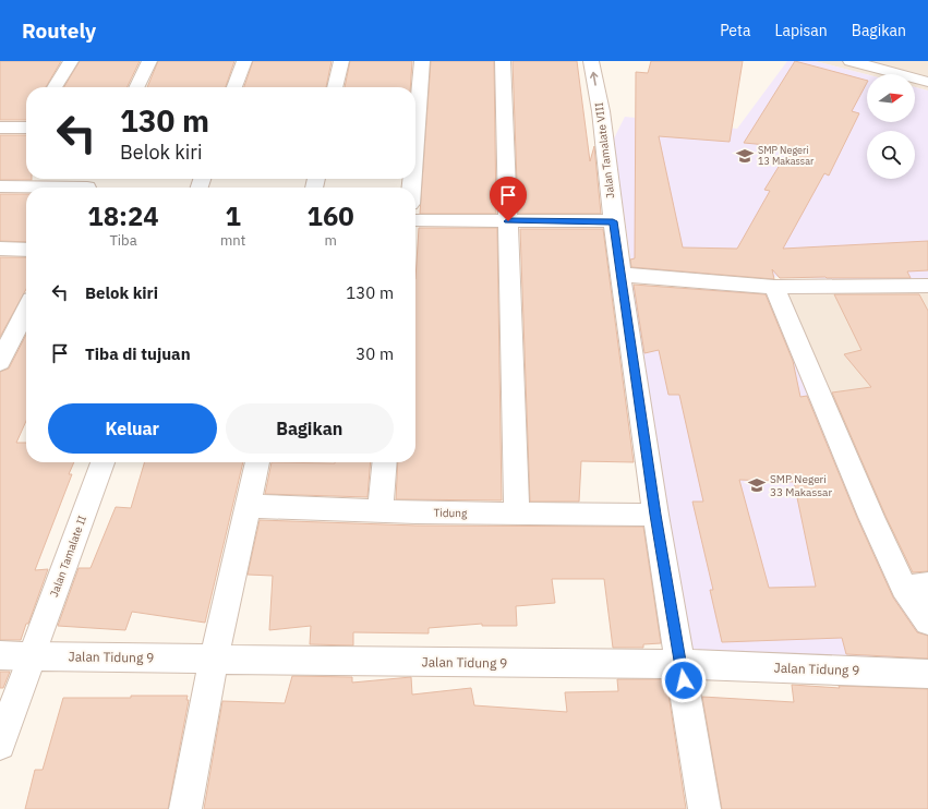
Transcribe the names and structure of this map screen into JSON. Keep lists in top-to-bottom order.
{
  "streets": {
    "street": [
      "Jalan Tamalate VIII",
      "Tidung",
      "Jalan Tamalate II",
      "Jalan Tidung 9"
    ]
  },
  "crossings": [
    ["Jalan Tamalate VIII", "Tidung"],
    ["Jalan Tamalate VIII", "Jalan Tidung 9"],
    ["Jalan Tamalate II", "Jalan Tidung 9"]
  ],
  "places": {
    "school or university": ["SMP Negeri 13 Makassar", "SMP Negeri 33 Makassar"]
  },
  "north": "right",
  "page": {
    "header": "Routely",
    "nav": ["Peta", "Lapisan", "Bagikan"],
    "turn": ["130 m", "Belok kiri"],
    "eta": [
      "18:24",
      "Tiba",
      "1",
      "mnt",
      "160",
      "m"
    ],
    "list": [
      {
        "name": "Belok kiri",
        "value": "130 m"
      },
      {
        "name": "Tiba di tujuan",
        "value": "30 m"
      }
    ],
    "buttons": ["Keluar", "Bagikan"]
  }
}
